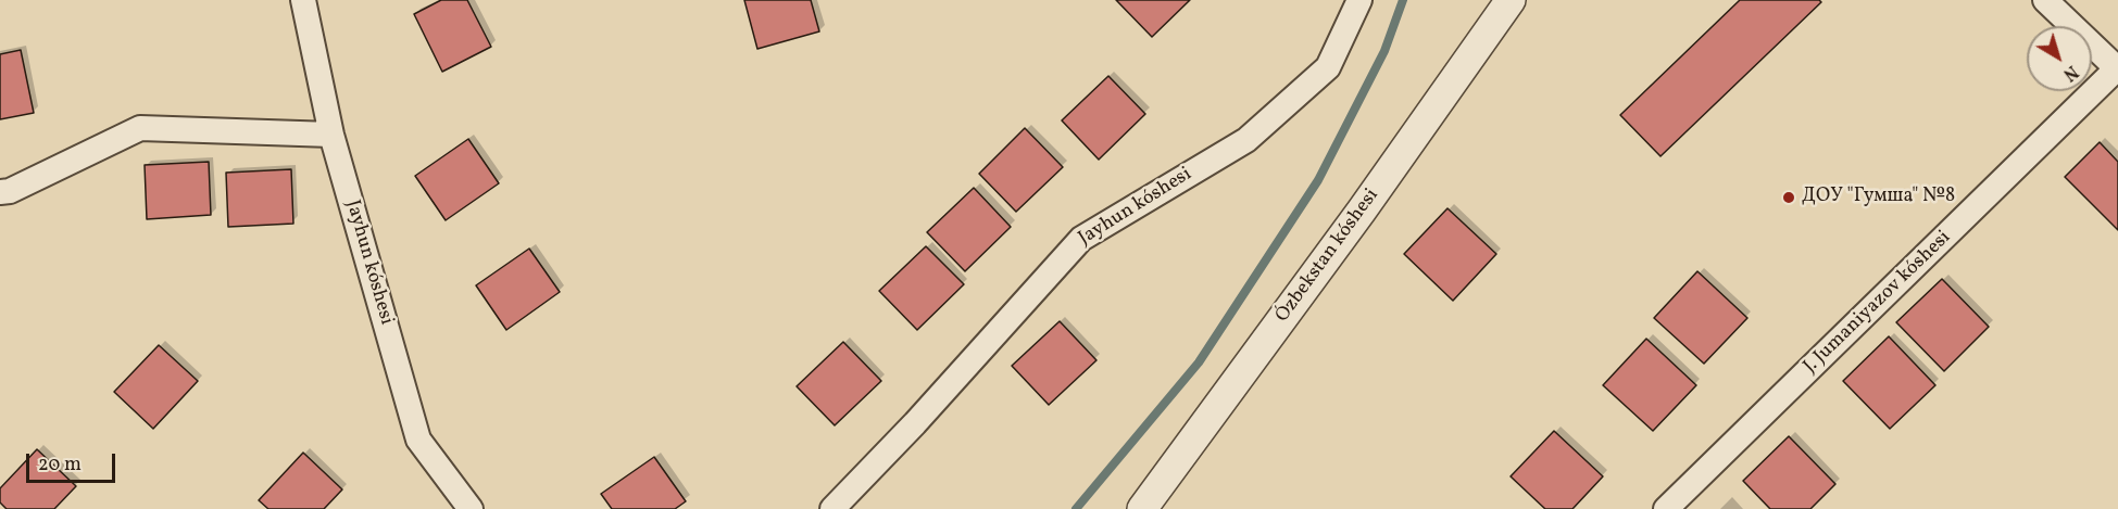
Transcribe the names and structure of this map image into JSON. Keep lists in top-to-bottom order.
{
  "streets": {
    "street": ["Jayhun kóshesi", "Ózbekstan kóshesi", "J. Jumaniyazov kóshesi"]
  },
  "places": ["ДОУ \"Гумша\" №8"],
  "scale_bar": "20 m",
  "north": "bottom right"
}
